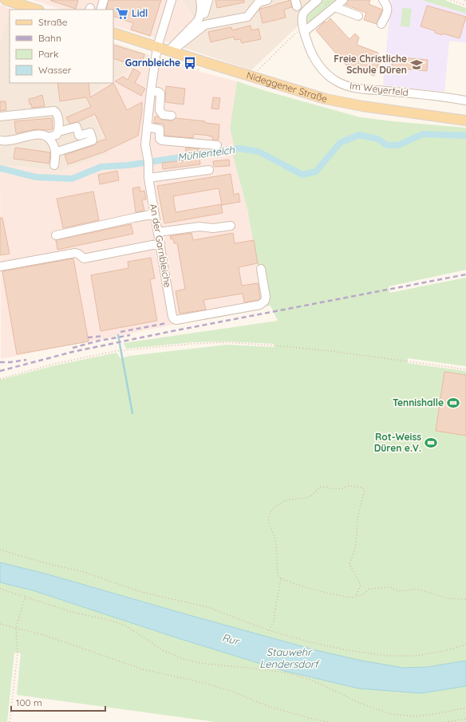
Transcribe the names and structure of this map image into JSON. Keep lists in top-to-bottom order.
{
  "streets": {
    "main road": ["Nideggener Straße"],
    "street": ["Im Weyerfeld", "An der Garnbleiche"]
  },
  "crossings": [
    ["Nideggener Straße", "An der Garnbleiche"]
  ],
  "water": ["Mühlenteich", "Rur", "Stauwehr Lendersdorf"],
  "places": {
    "supermarket": ["Lidl"],
    "bus stop": ["Garnbleiche"],
    "school or university": ["Freie Christliche Schule Düren"],
    "sports": ["Tennishalle", "Rot-Weiss Düren e.V."]
  },
  "legend": [
    "Straße",
    "Bahn",
    "Park",
    "Wasser"
  ],
  "scale_bar": "100 m"
}
